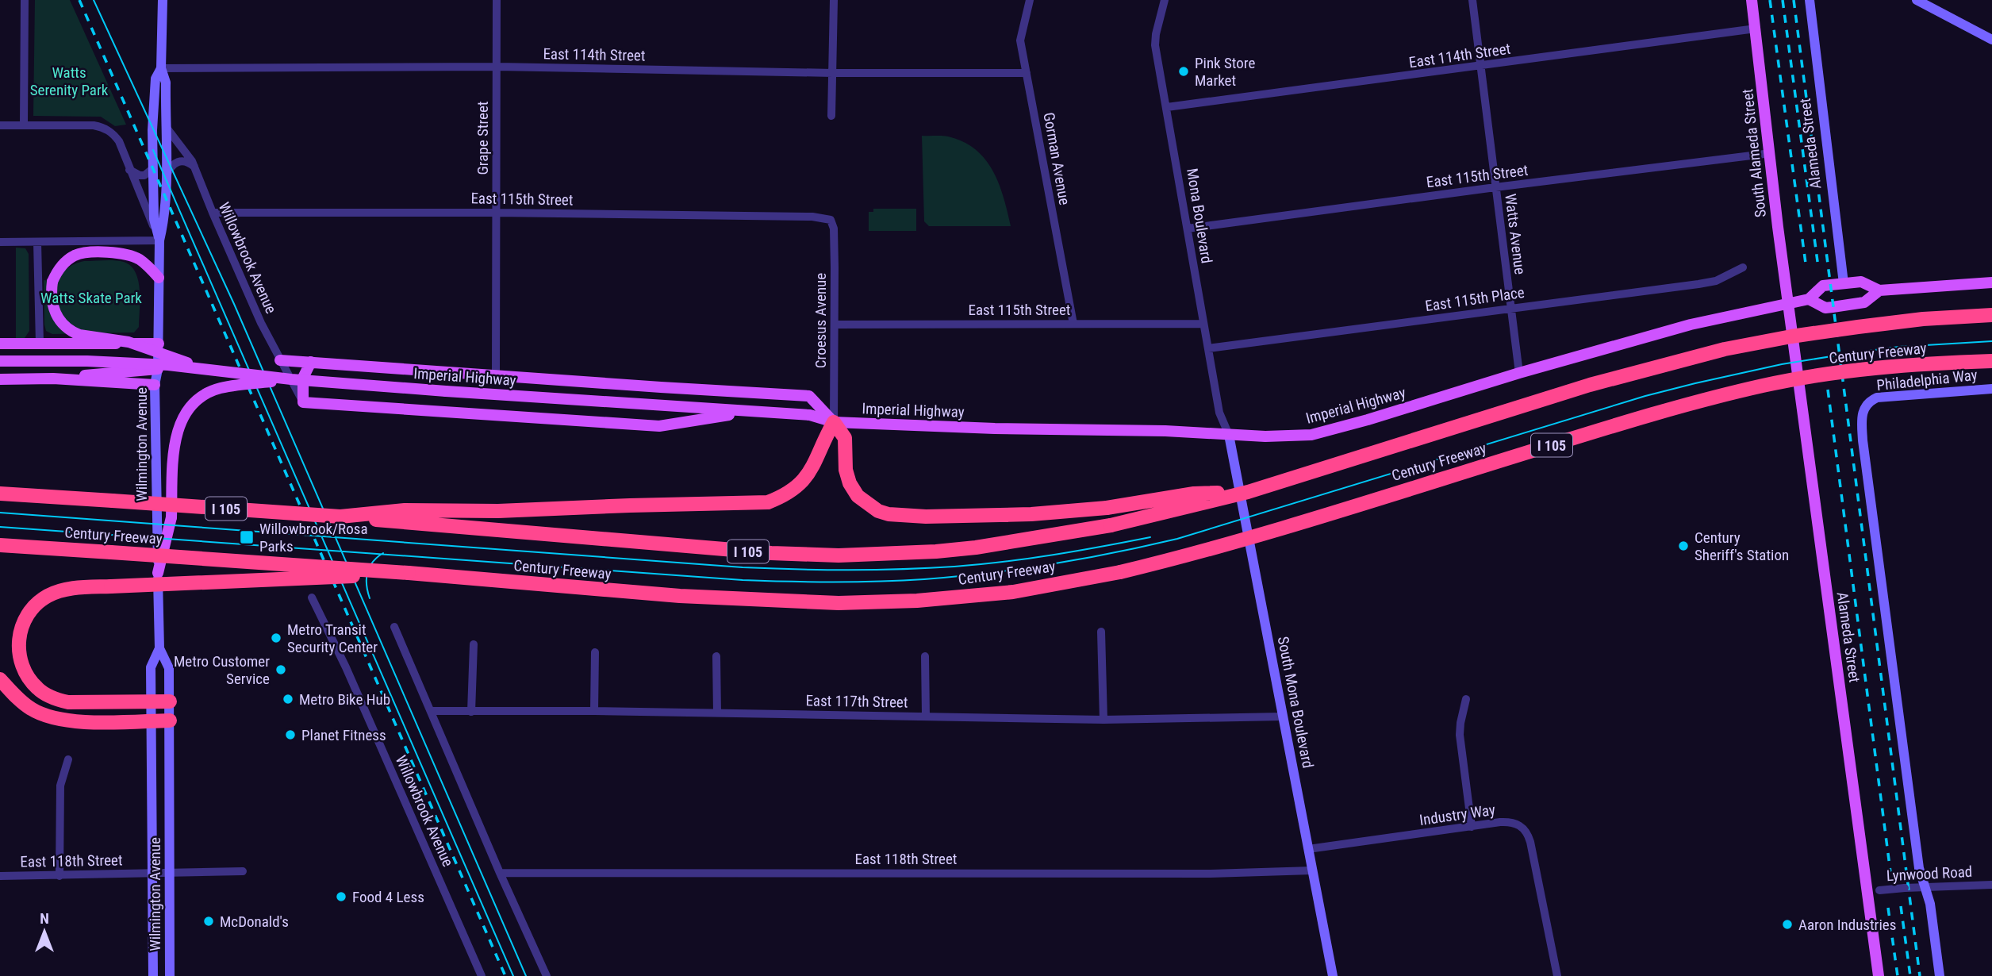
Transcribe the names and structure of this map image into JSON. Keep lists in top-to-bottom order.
{
  "streets": {
    "highway": ["Century Freeway", "I 105"],
    "main road": ["Alameda Street", "South Alameda Street", "Imperial Highway"],
    "street": [
      "East 114th Street",
      "Grape Street",
      "Gorman Avenue",
      "East 115th Street",
      "Mona Boulevard",
      "Watts Avenue",
      "Willowbrook Avenue",
      "East 115th Place",
      "Croesus Avenue",
      "Philadelphia Way",
      "Wilmington Avenue",
      "East 117th Street",
      "South Mona Boulevard",
      "Industry Way",
      "East 118th Street",
      "Lynwood Road"
    ]
  },
  "crossings": [
    ["East 114th Street", "Grape Street"],
    ["East 114th Street", "South Alameda Street"],
    ["East 114th Street", "Gorman Avenue"],
    ["East 114th Street", "Mona Boulevard"],
    ["East 114th Street", "Watts Avenue"],
    ["East 114th Street", "Wilmington Avenue"],
    ["Grape Street", "East 115th Street"],
    ["Alameda Street", "South Alameda Street"],
    ["Alameda Street", "Imperial Highway"],
    ["Alameda Street", "Lynwood Road"],
    ["South Alameda Street", "East 115th Street"],
    ["South Alameda Street", "Imperial Highway"],
    ["Gorman Avenue", "East 115th Street"],
    ["East 115th Street", "Mona Boulevard"],
    ["East 115th Street", "Watts Avenue"],
    ["East 115th Street", "Willowbrook Avenue"],
    ["East 115th Street", "Croesus Avenue"],
    ["Mona Boulevard", "East 115th Place"],
    ["Mona Boulevard", "Imperial Highway"],
    ["Mona Boulevard", "South Mona Boulevard"],
    ["Watts Avenue", "East 115th Place"],
    ["Watts Avenue", "Imperial Highway"],
    ["Willowbrook Avenue", "Wilmington Avenue"],
    ["Croesus Avenue", "Imperial Highway"],
    ["Imperial Highway", "South Mona Boulevard"],
    ["Philadelphia Way", "Lynwood Road"],
    ["Wilmington Avenue", "East 118th Street"],
    ["East 117th Street", "South Mona Boulevard"],
    ["South Mona Boulevard", "Industry Way"],
    ["South Mona Boulevard", "East 118th Street"]
  ],
  "parks": ["Watts Serenity Park", "Watts Skate Park"],
  "places": {
    "other": [
      "Pink Store Market",
      "Century Sheriff's Station",
      "Metro Transit Security Center",
      "Metro Customer Service",
      "Metro Bike Hub",
      "Planet Fitness",
      "Food 4 Less",
      "McDonald's",
      "Aaron Industries"
    ],
    "transit": ["Willowbrook/Rosa Parks"]
  },
  "north": "top"
}
